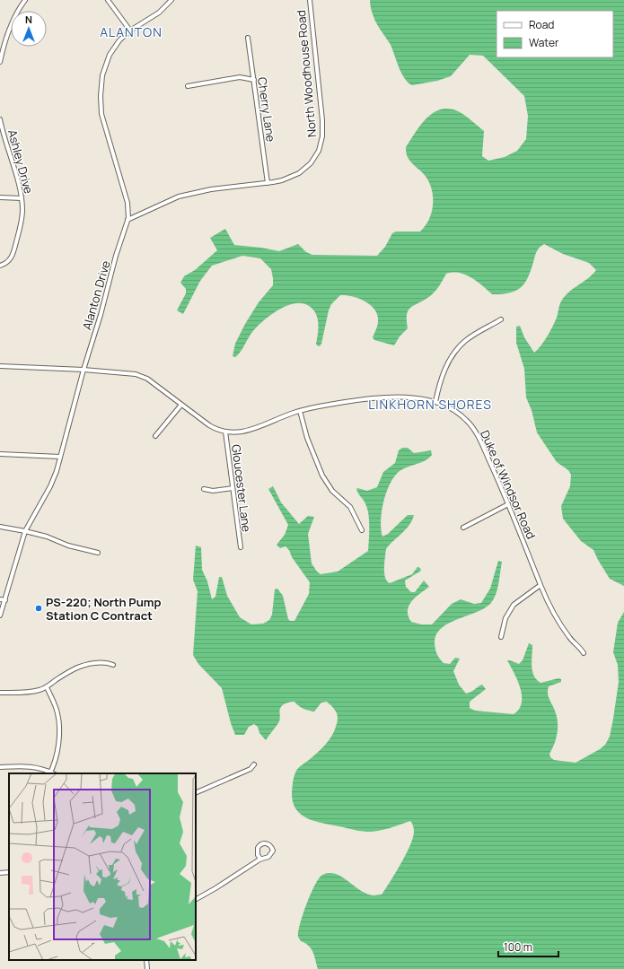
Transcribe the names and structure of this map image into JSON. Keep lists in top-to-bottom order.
{
  "streets": {
    "street": [
      "North Woodhouse Road",
      "Cherry Lane",
      "Ashley Drive",
      "Alanton Drive",
      "Duke of Windsor Road",
      "Gloucester Lane"
    ]
  },
  "crossings": [
    ["North Woodhouse Road", "Cherry Lane"],
    ["North Woodhouse Road", "Alanton Drive"],
    ["Alanton Drive", "Duke of Windsor Road"],
    ["Duke of Windsor Road", "Gloucester Lane"]
  ],
  "districts": ["ALANTON", "LINKHORN SHORES"],
  "places": ["PS-220; North Pump Station C Contract"],
  "legend": ["Road", "Water"],
  "scale_bar": "100 m",
  "north": "top"
}
